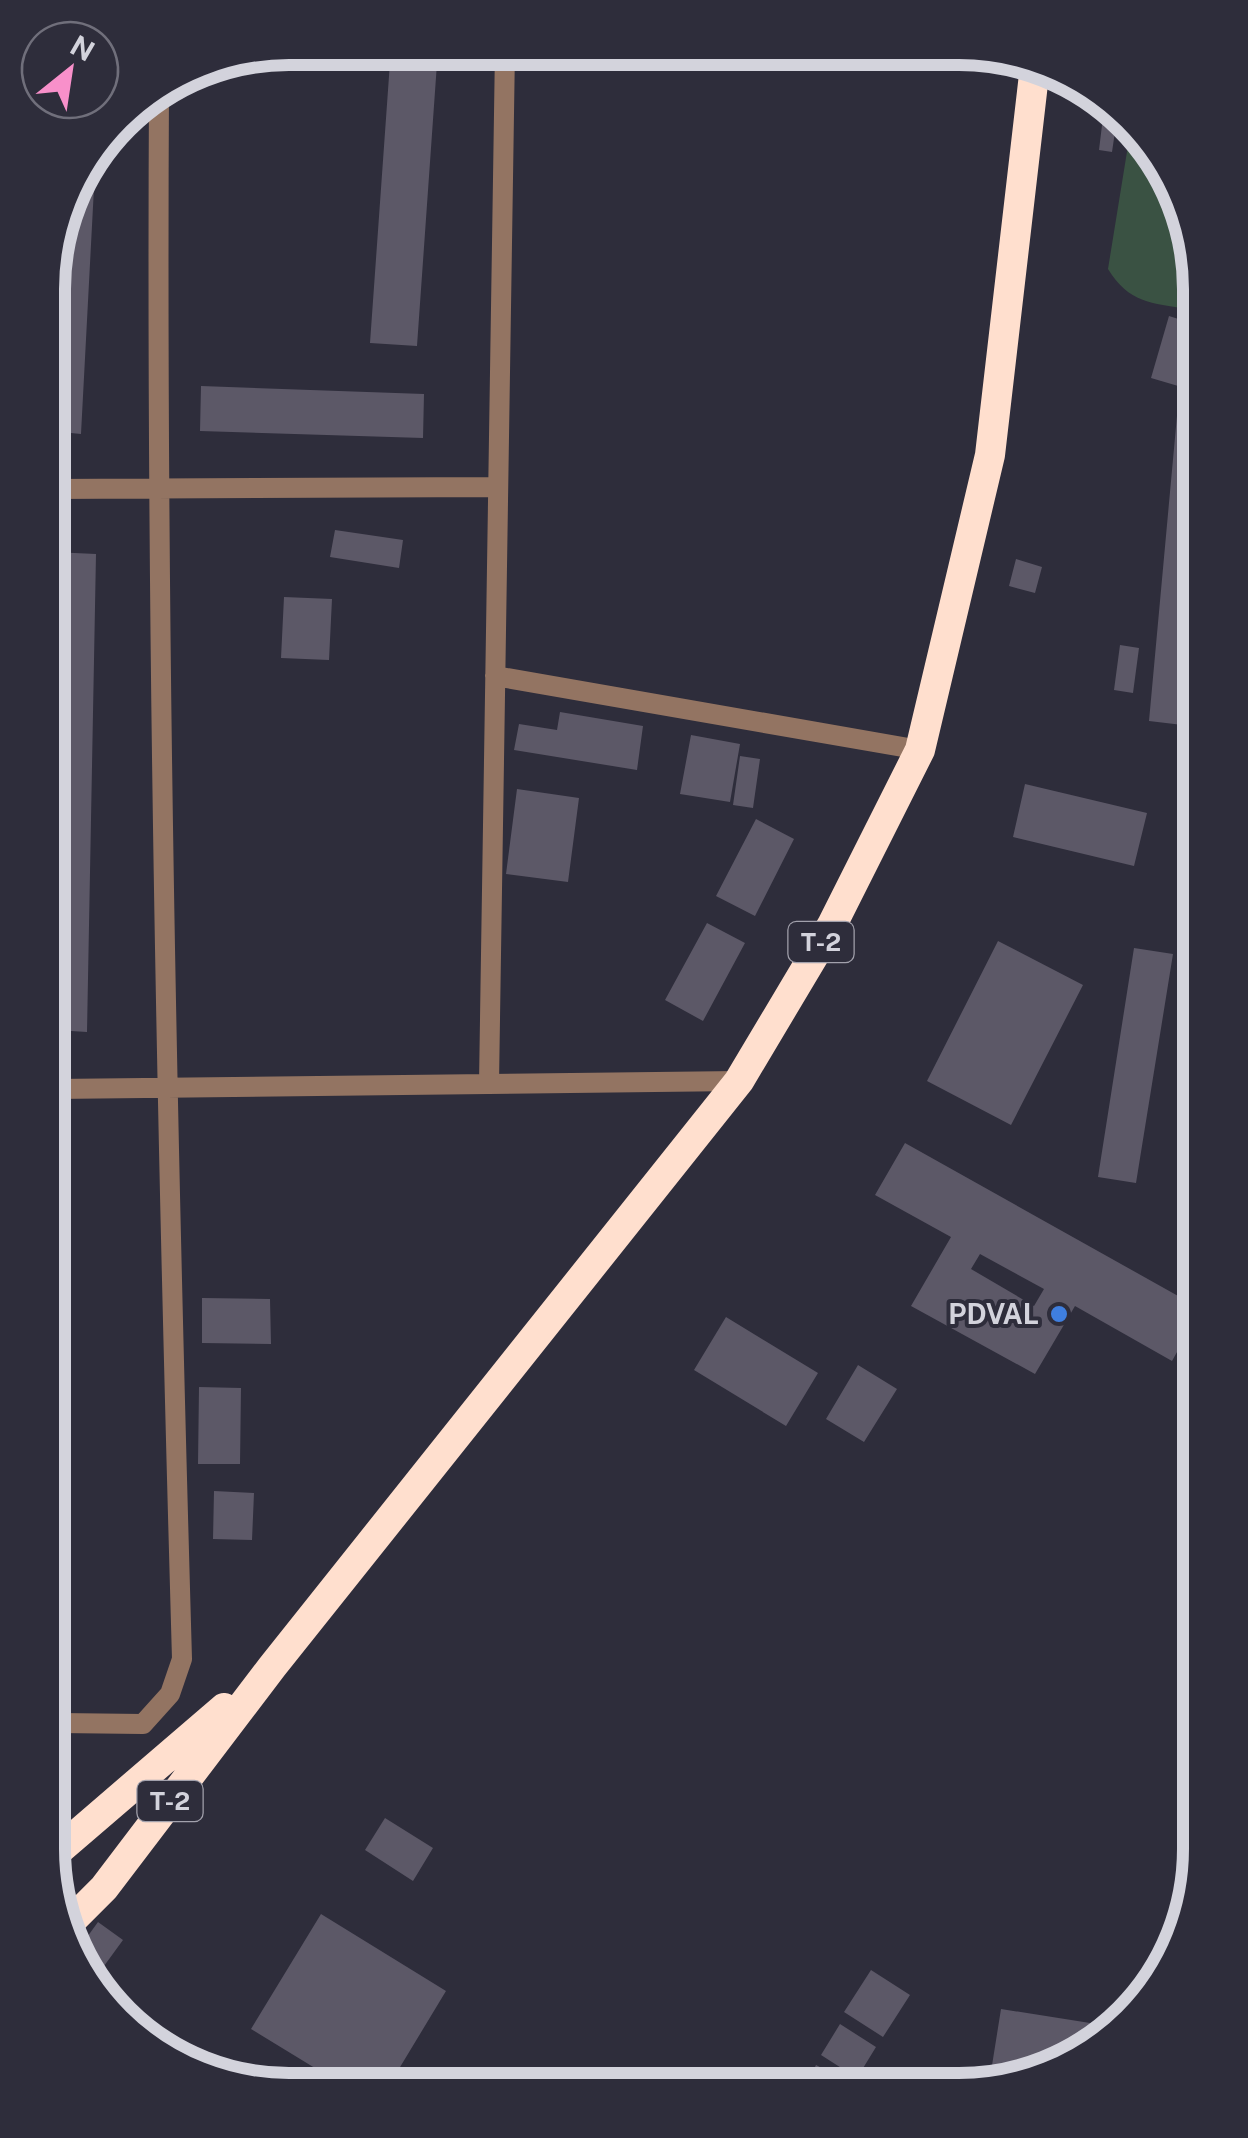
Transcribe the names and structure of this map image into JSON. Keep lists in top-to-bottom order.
{
  "streets": {
    "highway": ["T-2"]
  },
  "places": ["PDVAL"],
  "north": "top right"
}
